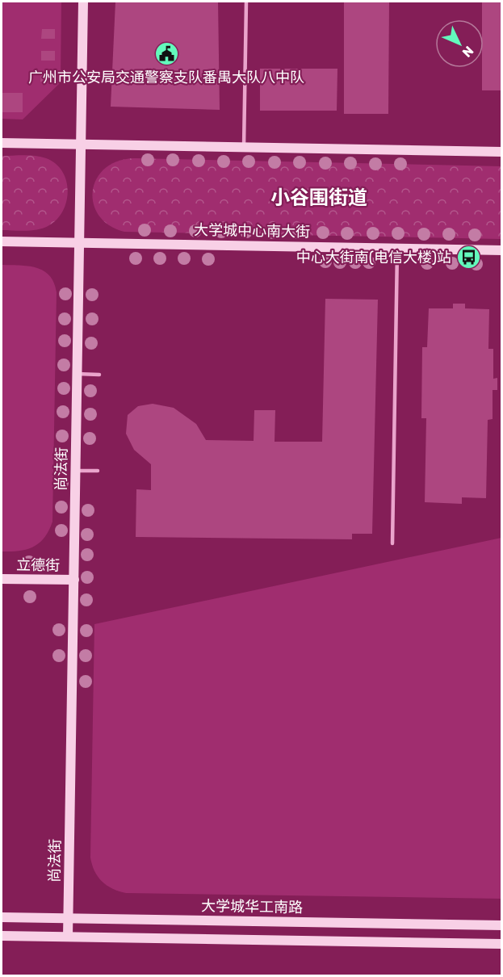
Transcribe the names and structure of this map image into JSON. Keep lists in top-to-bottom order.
{
  "streets": {
    "main road": [
      "大学城中心南大街",
      "尚法街",
      "立德街",
      "大学城华工南路"
    ]
  },
  "crossings": [
    ["大学城中心南大街", "尚法街"],
    ["尚法街", "立德街"],
    ["尚法街", "大学城华工南路"]
  ],
  "districts": ["小谷围街道"],
  "places": {
    "public building": ["广州市公安局交通警察支队番禺大队八中队"],
    "bus stop": ["中心大街南(电信大楼)站"]
  },
  "north": "bottom right"
}
